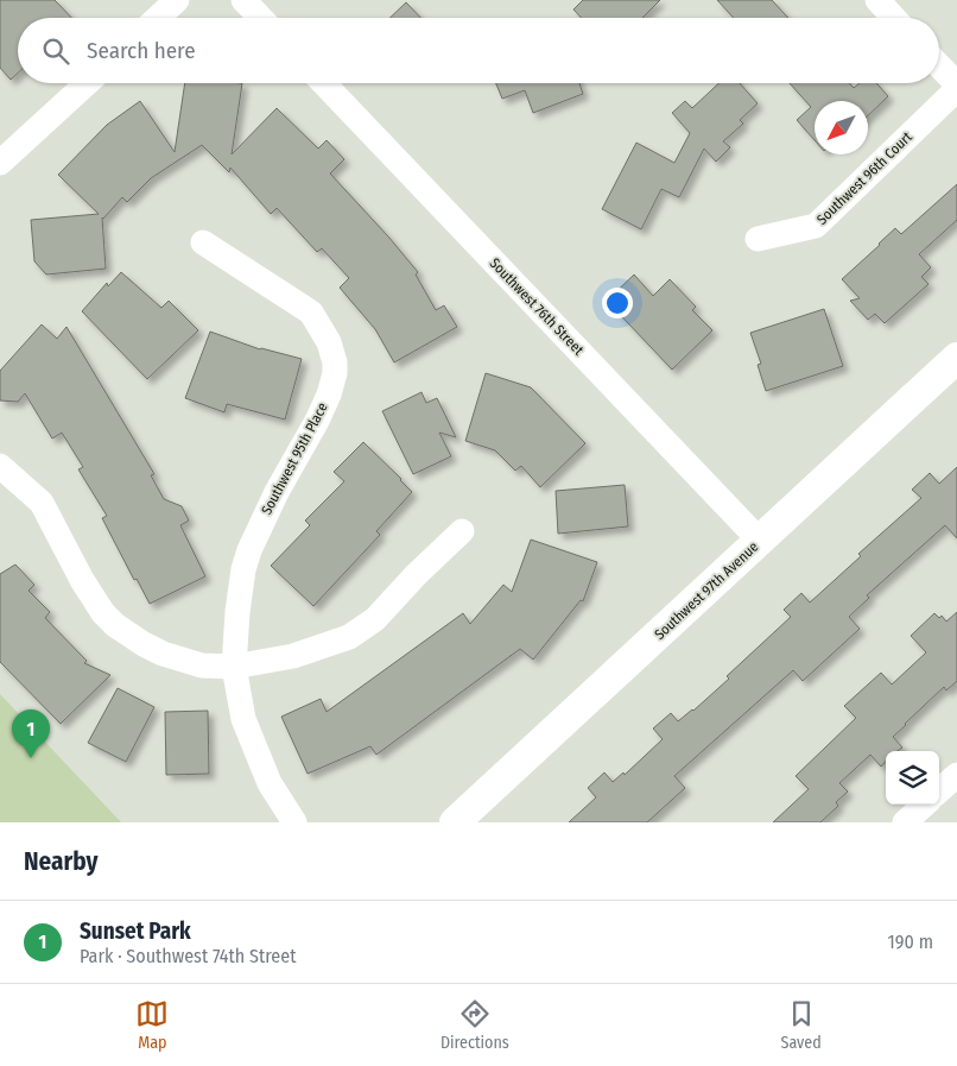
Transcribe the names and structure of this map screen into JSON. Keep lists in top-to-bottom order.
{
  "streets": {
    "street": [
      "Southwest 96th Court",
      "Southwest 76th Street",
      "Southwest 95th Place",
      "Southwest 97th Avenue"
    ]
  },
  "crossings": [
    ["Southwest 76th Street", "Southwest 97th Avenue"]
  ],
  "north": "bottom left",
  "page": {
    "search": "Search here",
    "pins": "1",
    "heading": "Nearby",
    "list": [
      {
        "mark": "1",
        "name": "Sunset Park",
        "note": "Park · Southwest 74th Street",
        "value": "190 m"
      }
    ],
    "nav": ["Map", "Directions", "Saved"]
  }
}
